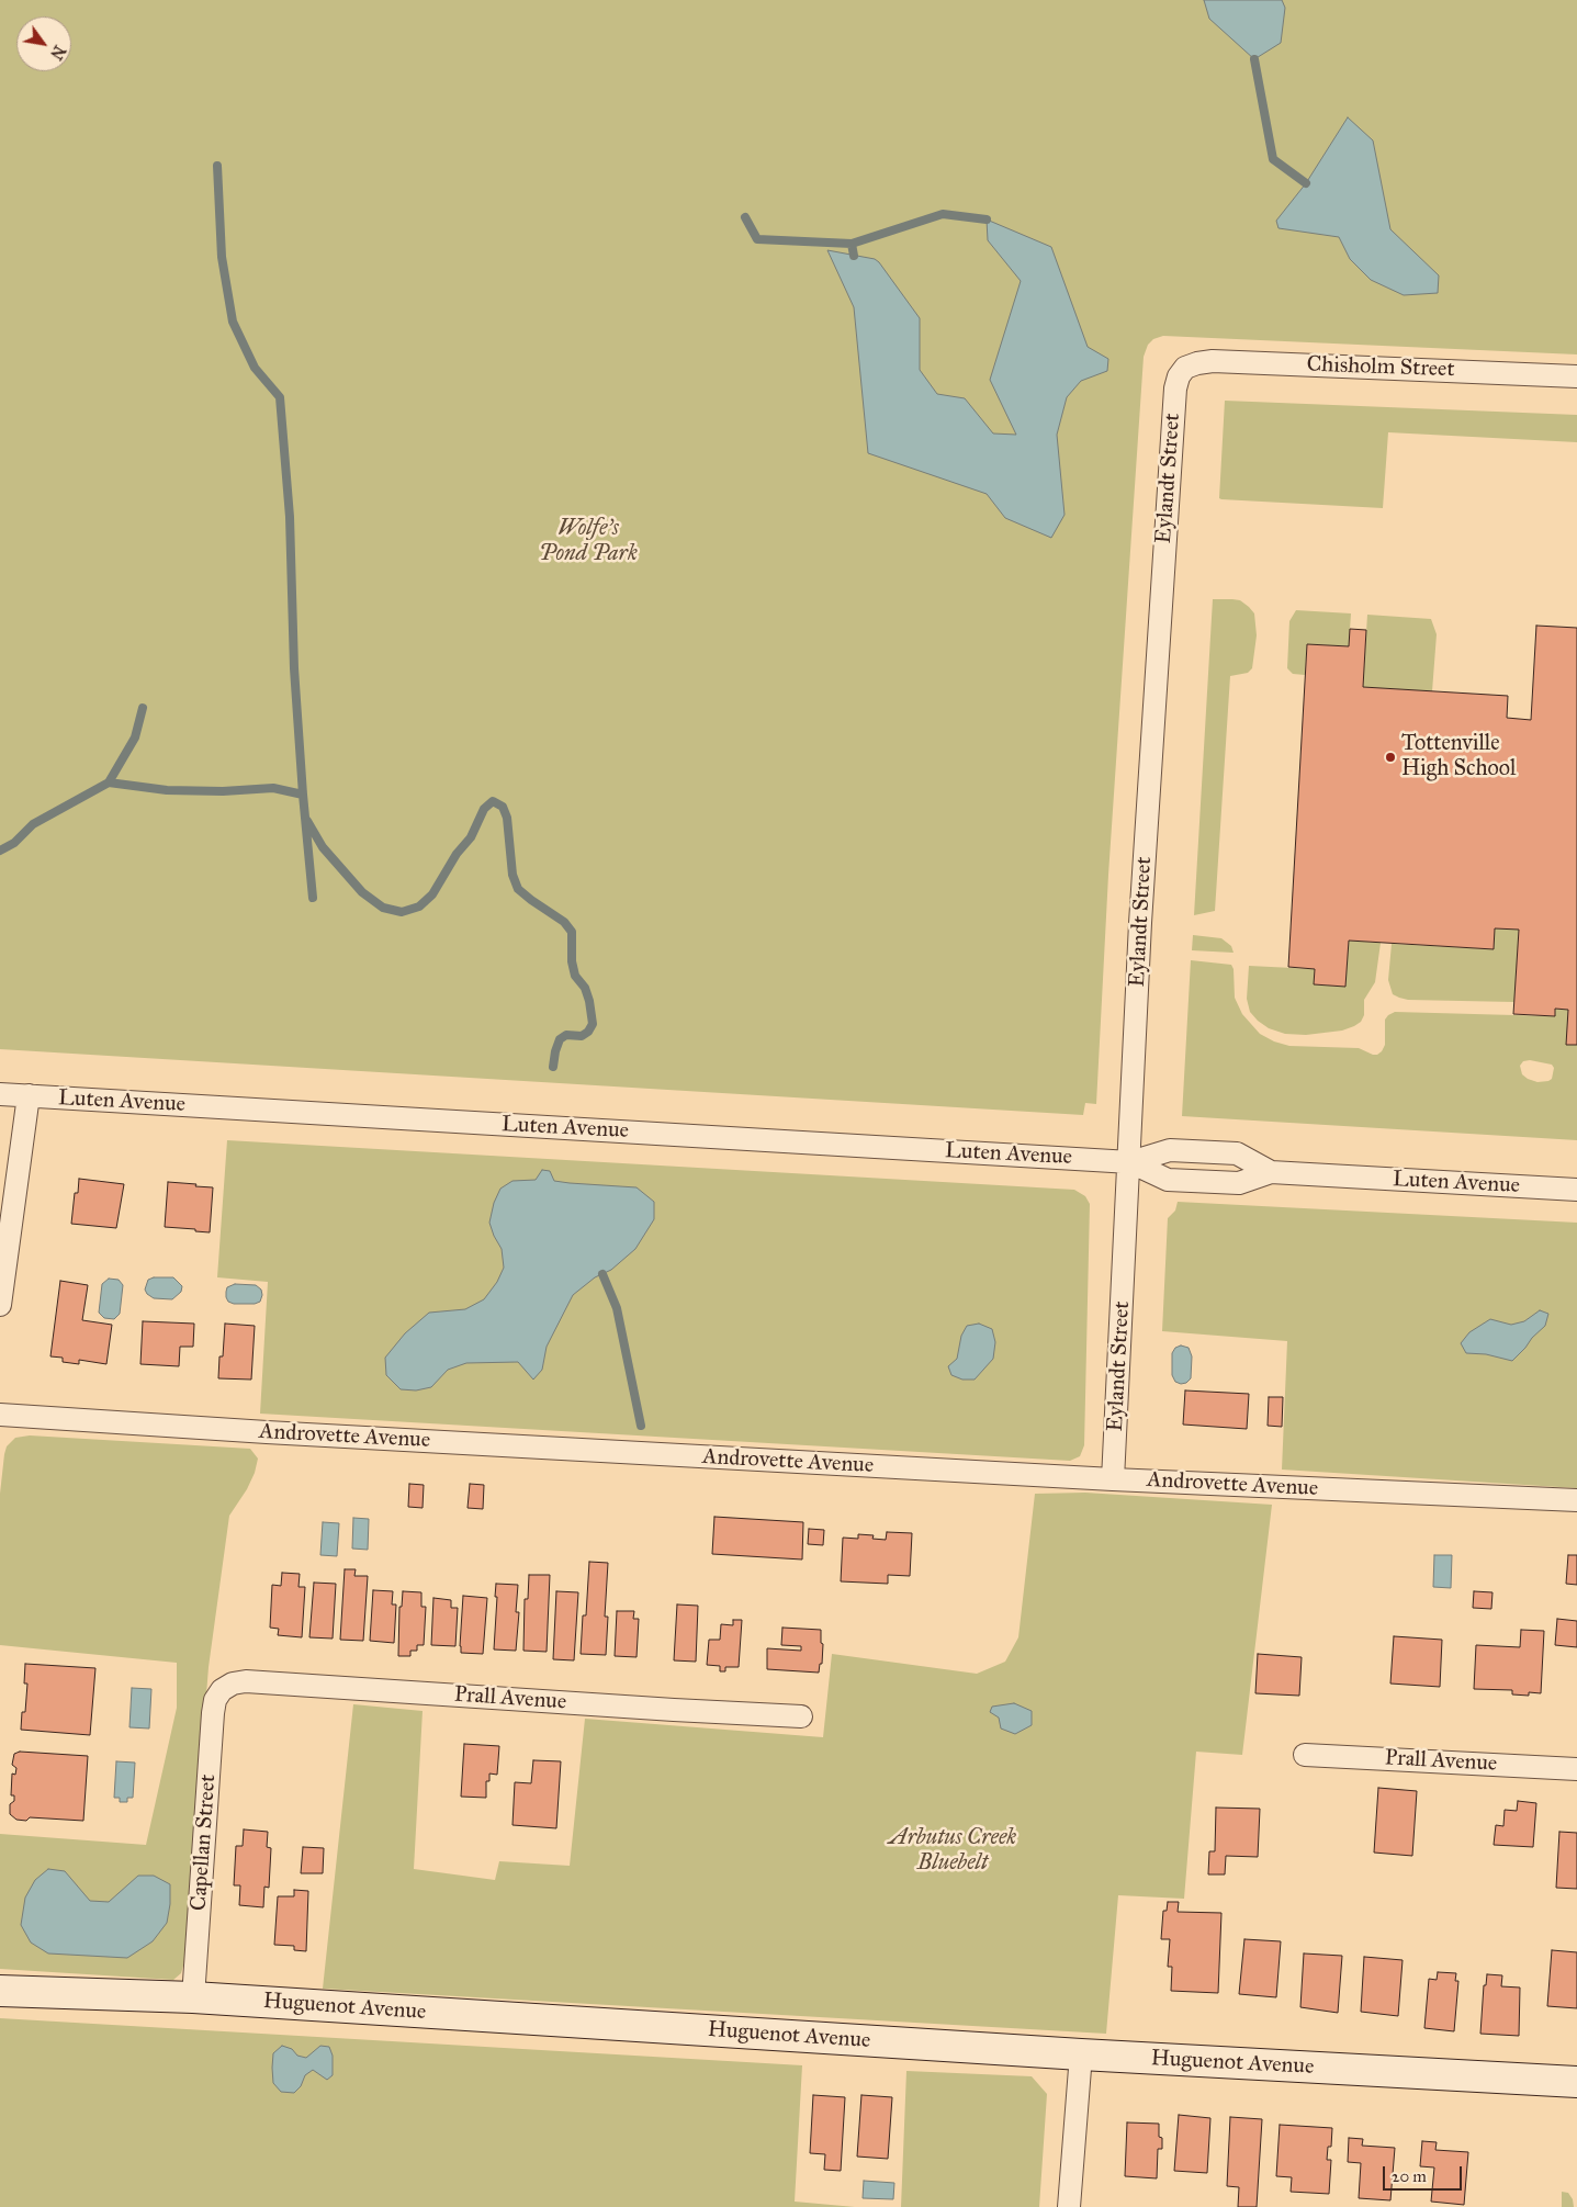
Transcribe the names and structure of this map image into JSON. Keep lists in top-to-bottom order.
{
  "streets": {
    "street": [
      "Chisholm Street",
      "Eylandt Street",
      "Luten Avenue",
      "Androvette Avenue",
      "Prall Avenue",
      "Capellan Street",
      "Huguenot Avenue"
    ]
  },
  "crossings": [
    ["Chisholm Street", "Eylandt Street"],
    ["Eylandt Street", "Luten Avenue"],
    ["Eylandt Street", "Androvette Avenue"],
    ["Prall Avenue", "Capellan Street"],
    ["Capellan Street", "Huguenot Avenue"]
  ],
  "parks": ["Wolfe's Pond Park", "Arbutus Creek Bluebelt"],
  "places": ["Tottenville High School"],
  "scale_bar": "20 m",
  "north": "bottom right"
}
